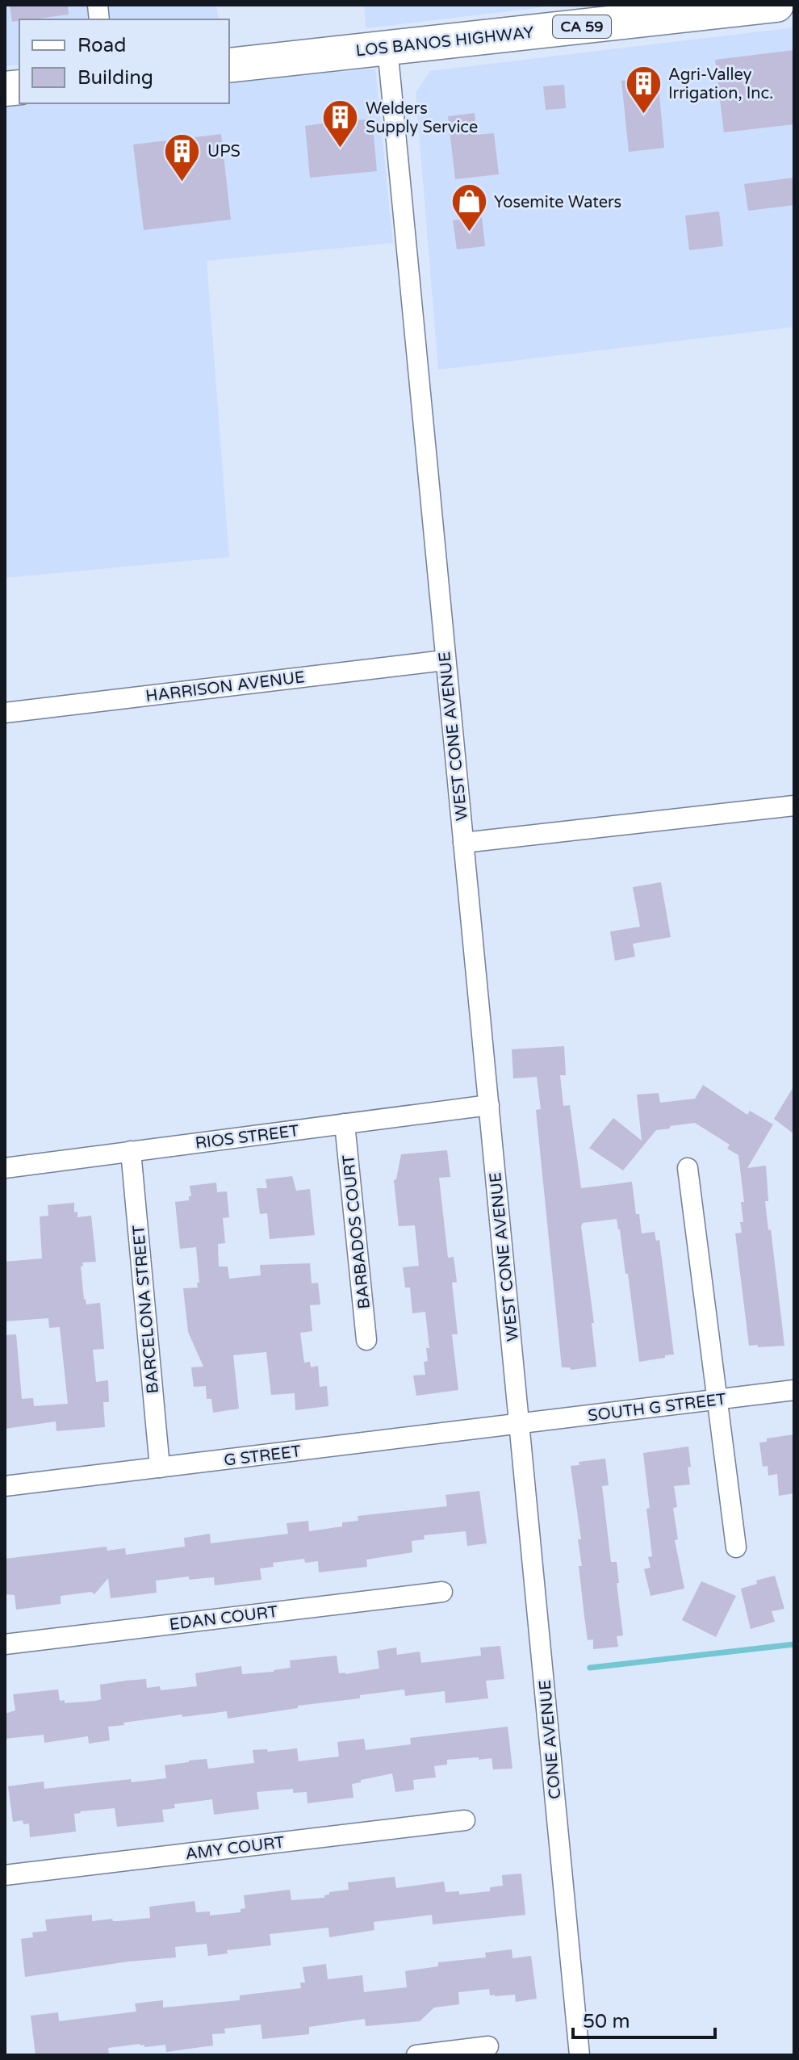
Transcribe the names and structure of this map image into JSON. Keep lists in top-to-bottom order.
{
  "streets": {
    "highway": ["CA 59", "LOS BANOS HIGHWAY"],
    "street": [
      "HARRISON AVENUE",
      "WEST CONE AVENUE",
      "RIOS STREET",
      "BARBADOS COURT",
      "BARCELONA STREET",
      "SOUTH G STREET",
      "G STREET",
      "EDAN COURT",
      "CONE AVENUE",
      "AMY COURT"
    ]
  },
  "crossings": [
    ["LOS BANOS HIGHWAY", "WEST CONE AVENUE"],
    ["HARRISON AVENUE", "WEST CONE AVENUE"],
    ["WEST CONE AVENUE", "RIOS STREET"],
    ["WEST CONE AVENUE", "SOUTH G STREET"],
    ["WEST CONE AVENUE", "G STREET"],
    ["WEST CONE AVENUE", "CONE AVENUE"],
    ["RIOS STREET", "BARBADOS COURT"],
    ["RIOS STREET", "BARCELONA STREET"],
    ["BARCELONA STREET", "G STREET"],
    ["SOUTH G STREET", "G STREET"],
    ["SOUTH G STREET", "CONE AVENUE"],
    ["G STREET", "CONE AVENUE"]
  ],
  "places": {
    "building": ["Agri-Valley Irrigation, Inc.", "Welders Supply Service", "UPS"],
    "shop": ["Yosemite Waters"]
  },
  "legend": ["Road", "Building"],
  "scale_bar": "50 m"
}
